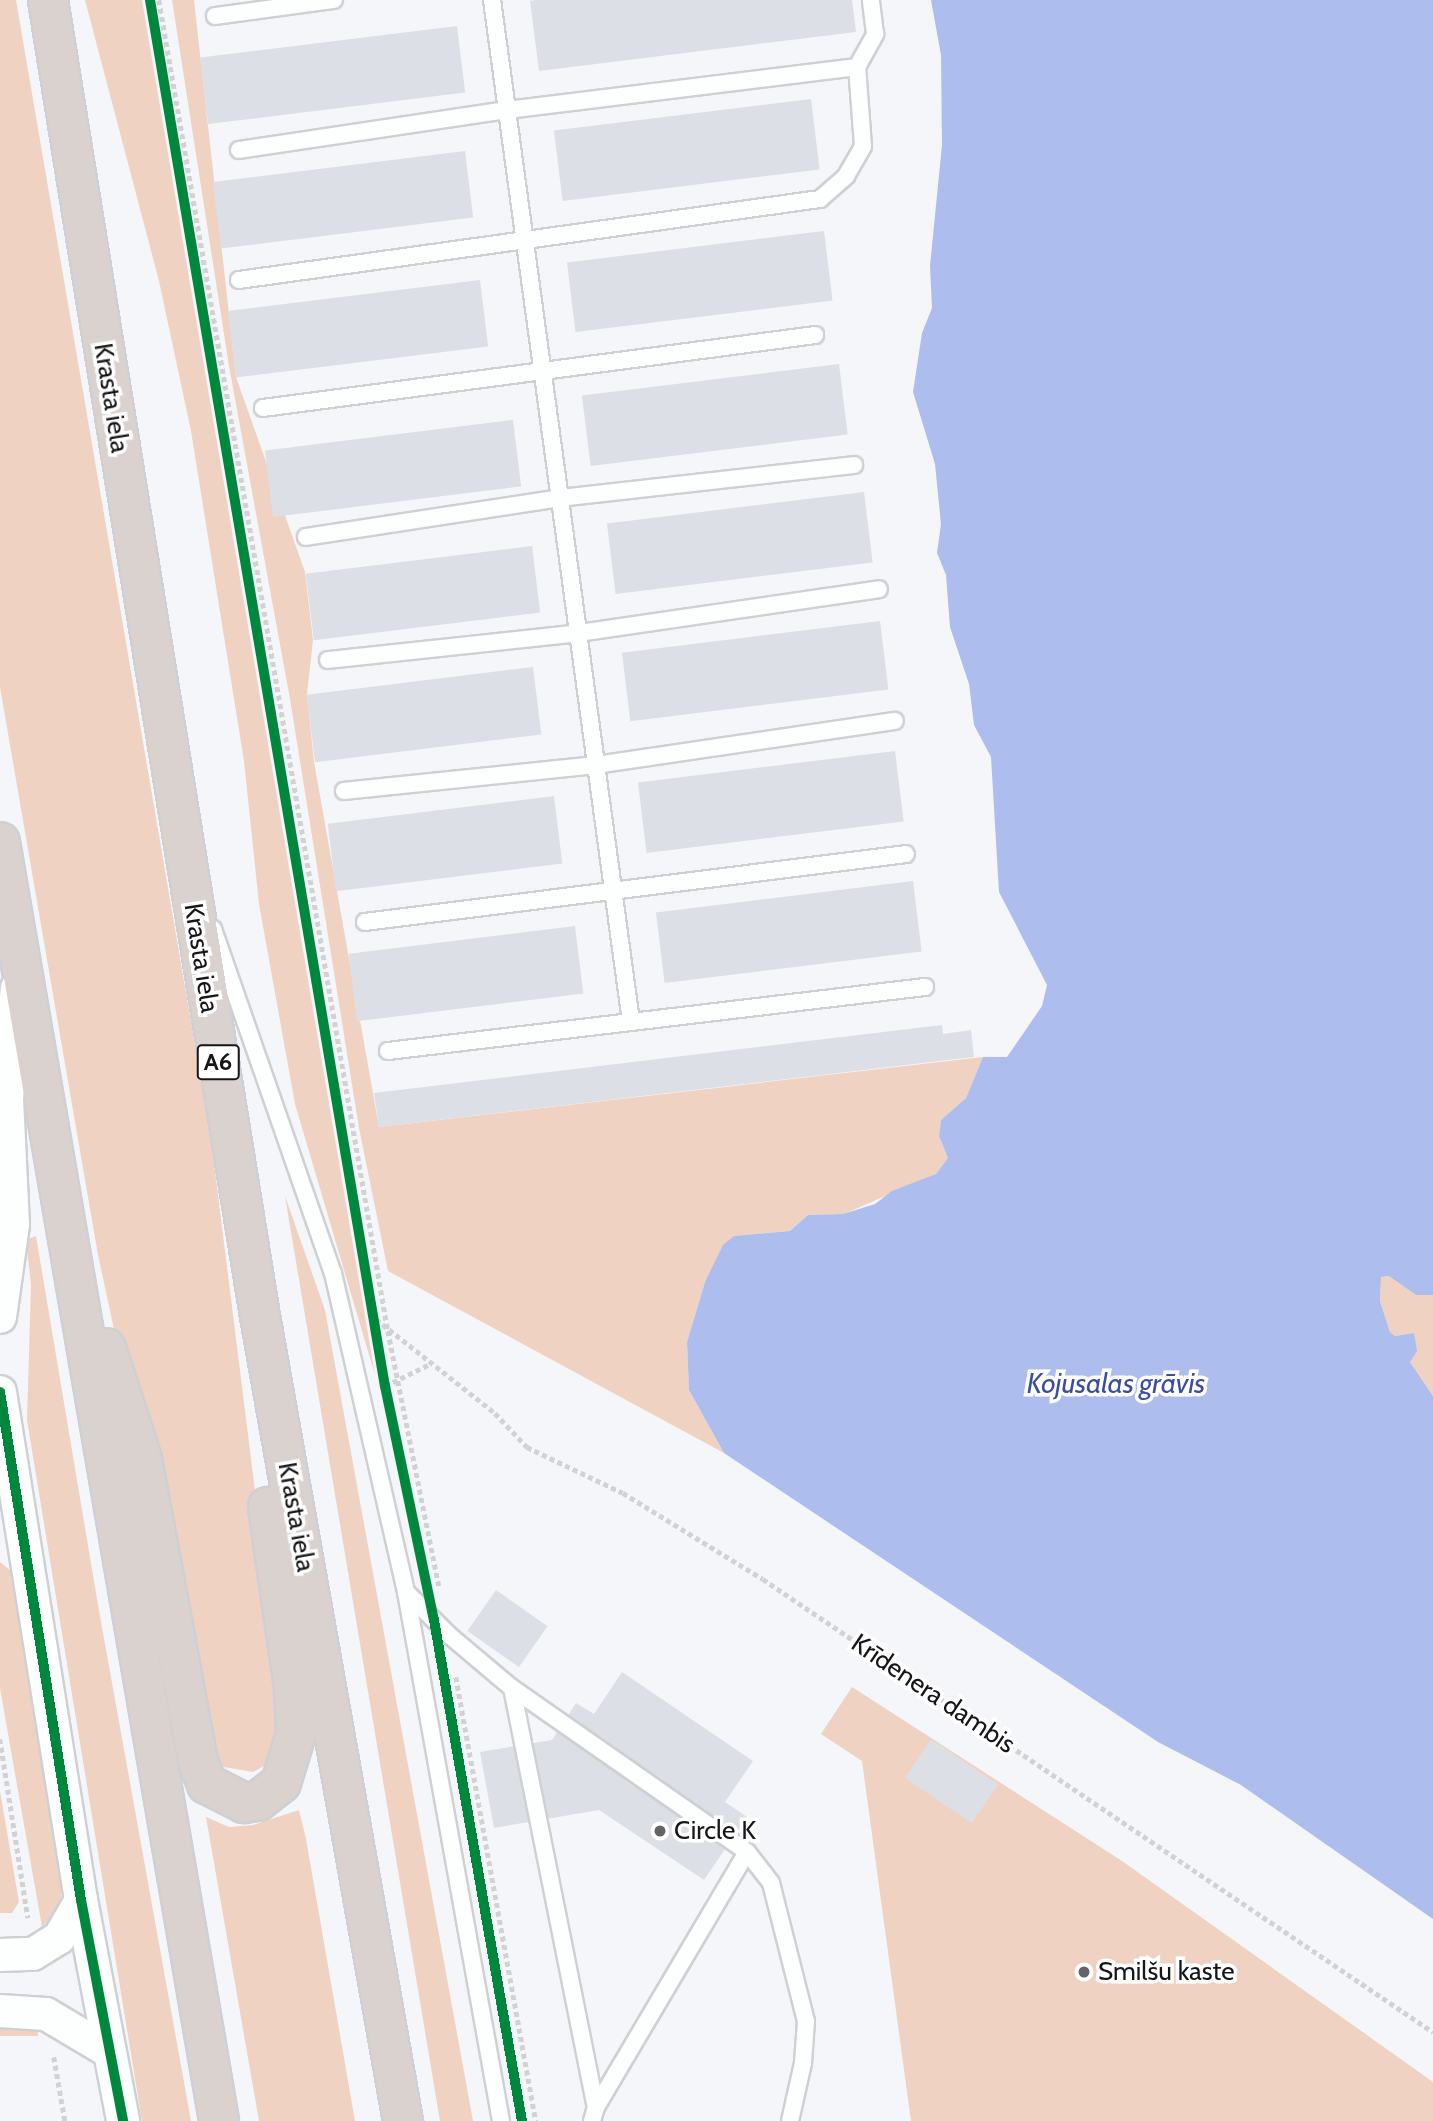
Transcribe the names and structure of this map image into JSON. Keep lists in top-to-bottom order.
{
  "streets": {
    "highway": ["Krasta iela", "A6"],
    "path": ["Krīdenera dambis"]
  },
  "water": ["Kojusalas grāvis"],
  "places": ["Circle K", "Smilšu kaste"]
}
